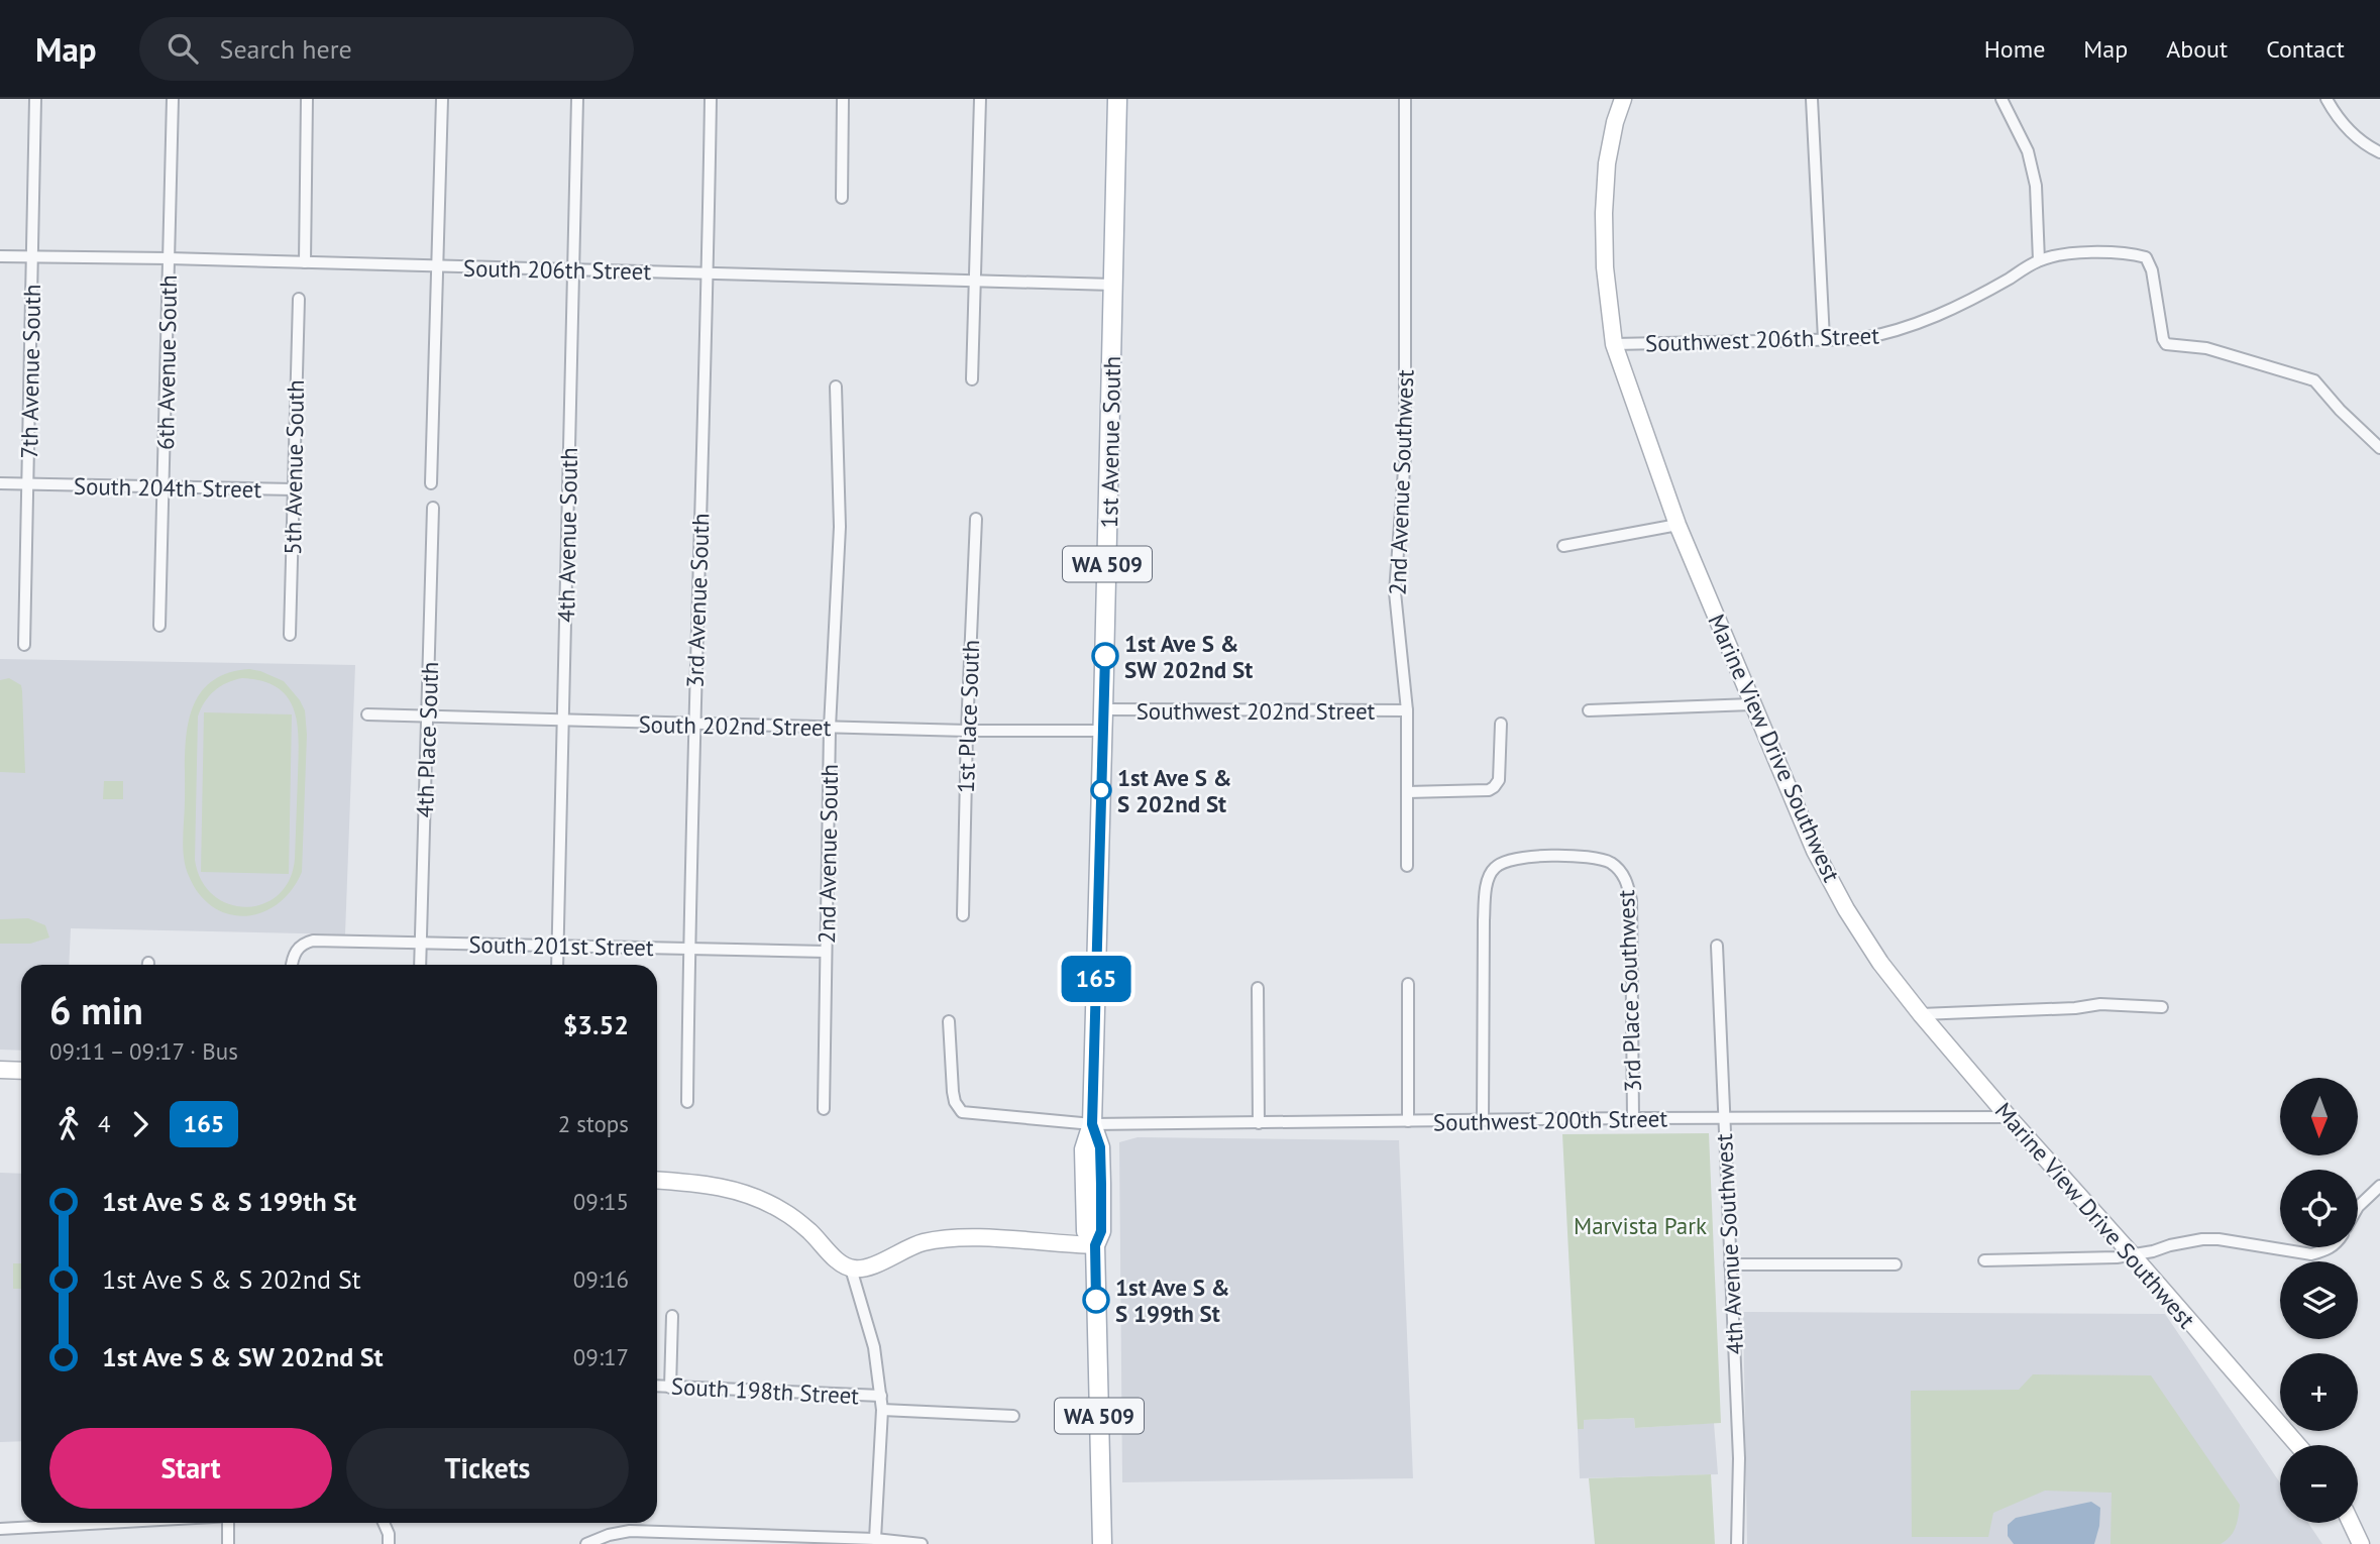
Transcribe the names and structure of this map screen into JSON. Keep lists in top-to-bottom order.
{
  "streets": {
    "main road": ["1st Avenue South", "WA 509"],
    "street": [
      "South 206th Street",
      "Southwest 206th Street",
      "6th Avenue South",
      "7th Avenue South",
      "5th Avenue South",
      "2nd Avenue Southwest",
      "South 204th Street",
      "4th Avenue South",
      "3rd Avenue South",
      "Southwest 202nd Street",
      "1st Place South",
      "South 202nd Street",
      "4th Place South",
      "Marine View Drive Southwest",
      "2nd Avenue South",
      "South 201st Street",
      "3rd Place Southwest",
      "Southwest 200th Street",
      "4th Avenue Southwest",
      "South 198th Street"
    ]
  },
  "crossings": [
    ["South 206th Street", "6th Avenue South"],
    ["South 206th Street", "7th Avenue South"],
    ["South 206th Street", "1st Avenue South"],
    ["South 206th Street", "4th Avenue South"],
    ["South 206th Street", "3rd Avenue South"],
    ["Southwest 206th Street", "Marine View Drive Southwest"],
    ["6th Avenue South", "South 204th Street"],
    ["7th Avenue South", "South 204th Street"],
    ["1st Avenue South", "Southwest 202nd Street"],
    ["1st Avenue South", "South 202nd Street"],
    ["1st Avenue South", "Southwest 200th Street"],
    ["5th Avenue South", "South 204th Street"],
    ["2nd Avenue Southwest", "Southwest 202nd Street"],
    ["4th Avenue South", "South 202nd Street"],
    ["4th Avenue South", "South 201st Street"],
    ["3rd Avenue South", "South 202nd Street"],
    ["3rd Avenue South", "South 201st Street"],
    ["1st Place South", "South 202nd Street"],
    ["South 202nd Street", "4th Place South"],
    ["South 202nd Street", "2nd Avenue South"],
    ["4th Place South", "South 201st Street"],
    ["Marine View Drive Southwest", "Southwest 200th Street"],
    ["2nd Avenue South", "South 201st Street"],
    ["3rd Place Southwest", "Southwest 200th Street"],
    ["Southwest 200th Street", "4th Avenue Southwest"]
  ],
  "parks": ["Marvista Park"],
  "places": ["1st Ave S & SW 202nd St", "1st Ave S & S 202nd St", "1st Ave S & S 199th St"],
  "lines": ["bus line 165"],
  "north": "bottom",
  "page": {
    "header": "Map",
    "search": "Search here",
    "nav": [
      "Home",
      "Map",
      "About",
      "Contact"
    ],
    "on_map": "165",
    "heading": ["6 min", "09:11 – 09:17 · Bus", "$3.52"],
    "map_buttons": ["+", "−"],
    "legs": ["4", "165", "2 stops"],
    "list": [
      {
        "name": "1st Ave S & S 199th St",
        "value": "09:15"
      },
      {
        "name": "1st Ave S & S 202nd St",
        "value": "09:16"
      },
      {
        "name": "1st Ave S & SW 202nd St",
        "value": "09:17"
      }
    ],
    "buttons": ["Start", "Tickets"]
  }
}
